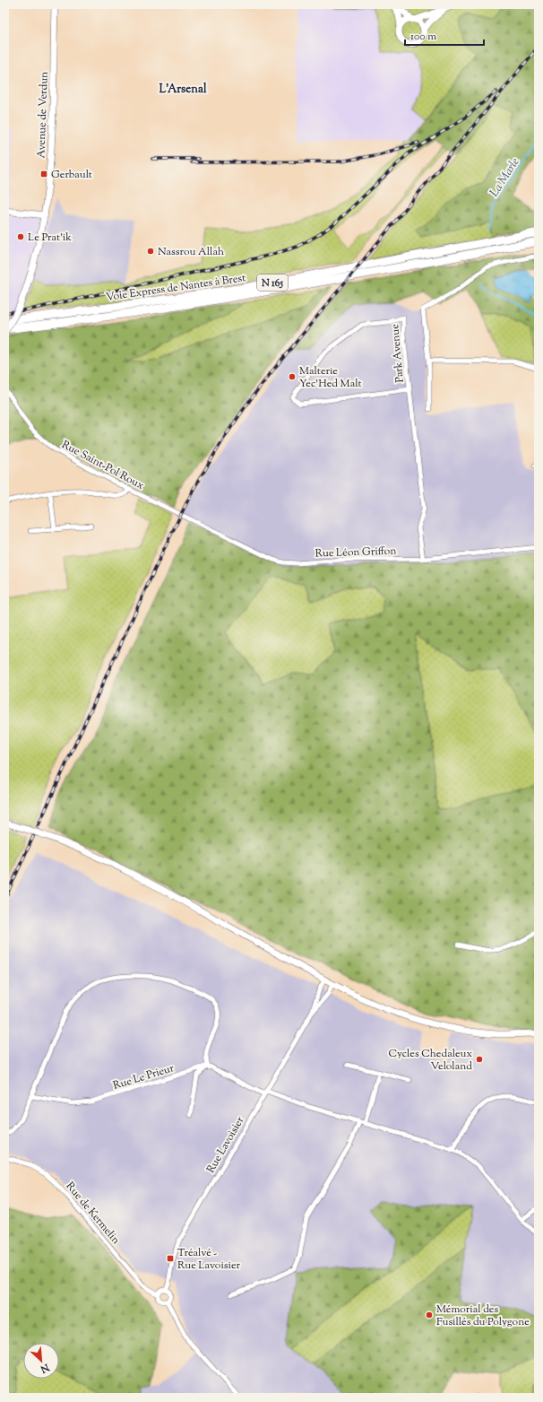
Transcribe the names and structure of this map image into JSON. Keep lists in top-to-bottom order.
{
  "streets": {
    "highway": ["N 165", "Voie Express de Nantes à Brest"],
    "main road": ["Avenue de Verdun"],
    "street": [
      "Park Avenue",
      "Rue Saint-Pol Roux",
      "Rue Léon Griffon",
      "Rue Le Prieur",
      "Rue Lavoisier",
      "Rue de Kermelin"
    ]
  },
  "crossings": [
    ["Rue Saint-Pol Roux", "Rue Léon Griffon"],
    ["Rue Lavoisier", "Rue de Kermelin"]
  ],
  "districts": ["L'Arsenal"],
  "water": ["La Marle"],
  "places": {
    "transit": ["Gerbault", "Tréalvé - Rue Lavoisier"],
    "other": [
      "Le Prat'ik",
      "Nassrou Allah",
      "Malterie Yec'Hed Malt",
      "Cycles Chedaleux Veloland",
      "Mémorial des Fusillés du Polygone"
    ]
  },
  "scale_bar": "100 m",
  "north": "bottom right"
}
